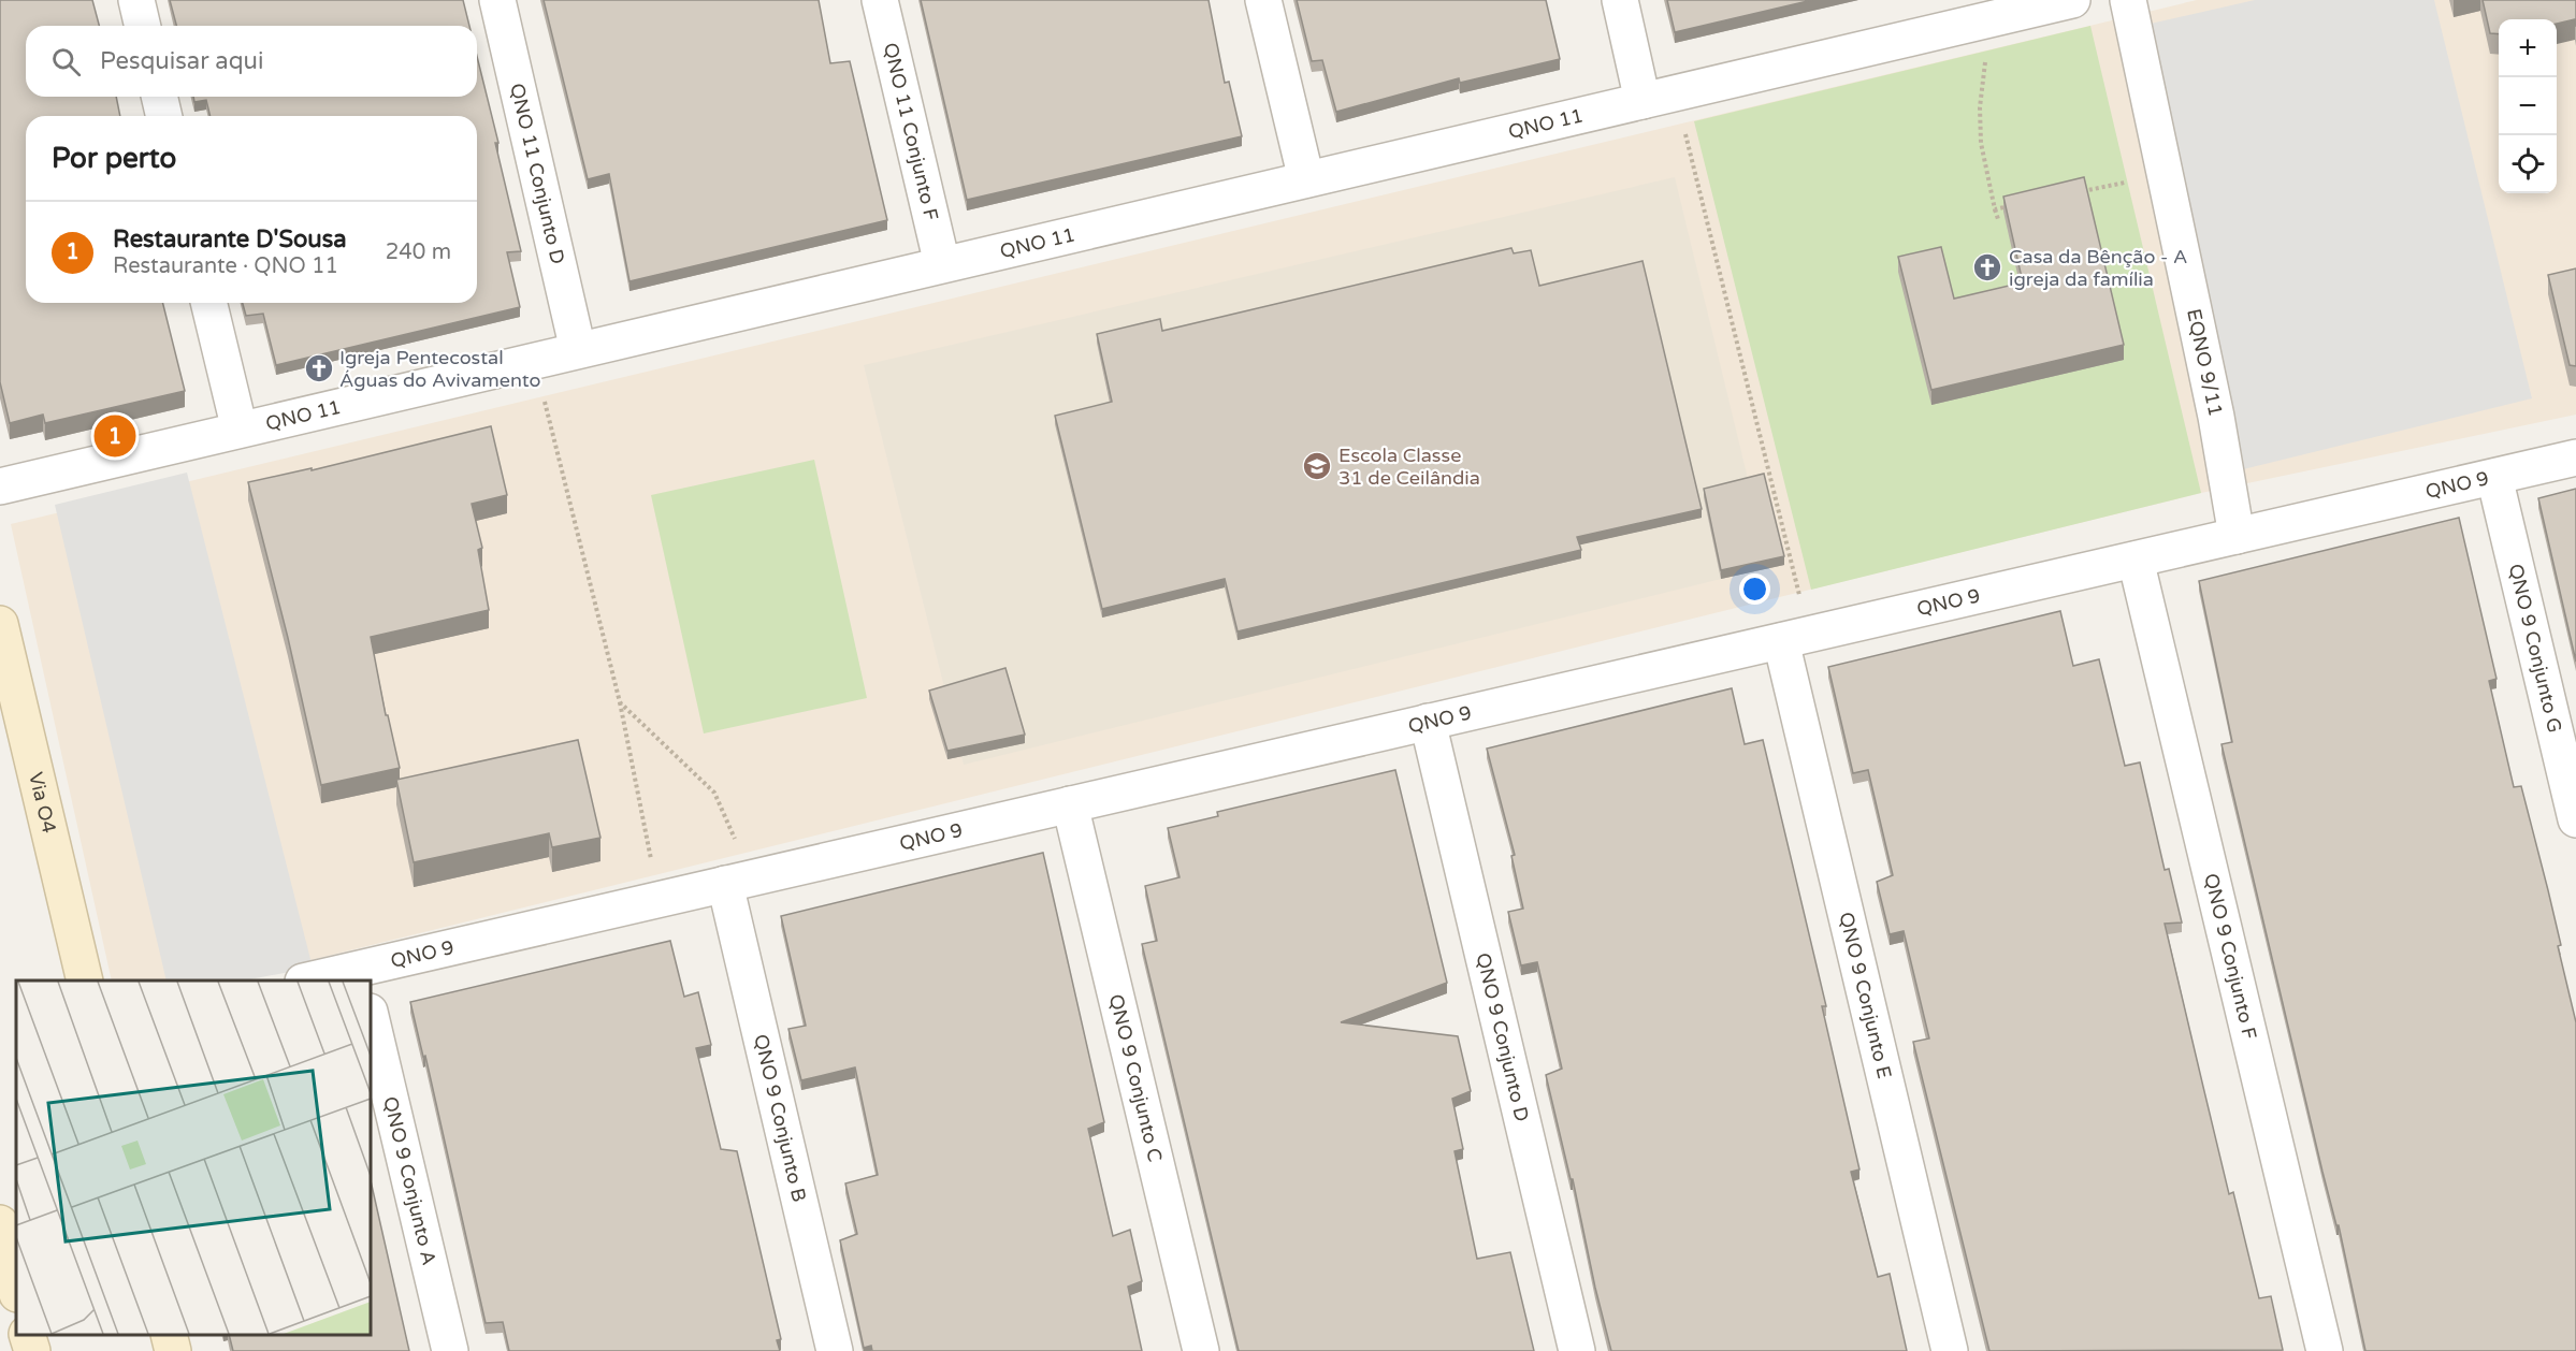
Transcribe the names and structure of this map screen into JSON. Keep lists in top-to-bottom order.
{
  "streets": {
    "main road": ["Via O4"],
    "street": [
      "QNO 11",
      "QNO 11 Conjunto F",
      "QNO 11 Conjunto D",
      "EQNO 9/11",
      "QNO 9",
      "QNO 9 Conjunto G",
      "QNO 9 Conjunto F",
      "QNO 9 Conjunto E",
      "QNO 9 Conjunto D",
      "QNO 9 Conjunto C",
      "QNO 9 Conjunto B",
      "QNO 9 Conjunto A"
    ]
  },
  "crossings": [
    ["QNO 11", "QNO 11 Conjunto F"],
    ["QNO 11", "QNO 11 Conjunto D"],
    ["EQNO 9/11", "QNO 9"],
    ["QNO 9", "QNO 9 Conjunto G"],
    ["QNO 9", "QNO 9 Conjunto F"],
    ["QNO 9", "QNO 9 Conjunto E"],
    ["QNO 9", "QNO 9 Conjunto D"],
    ["QNO 9", "QNO 9 Conjunto C"],
    ["QNO 9", "QNO 9 Conjunto B"]
  ],
  "places": {
    "church": ["Casa da Bênção - A igreja da família", "Igreja Pentecostal Águas do Avivamento"],
    "school or university": ["Escola Classe 31 de Ceilândia"]
  },
  "page": {
    "map_buttons": ["+", "−"],
    "search": "Pesquisar aqui",
    "heading": "Por perto",
    "list": [
      {
        "mark": "1",
        "name": "Restaurante D'Sousa",
        "note": "Restaurante · QNO 11",
        "value": "240 m"
      }
    ],
    "pins": "1"
  }
}
